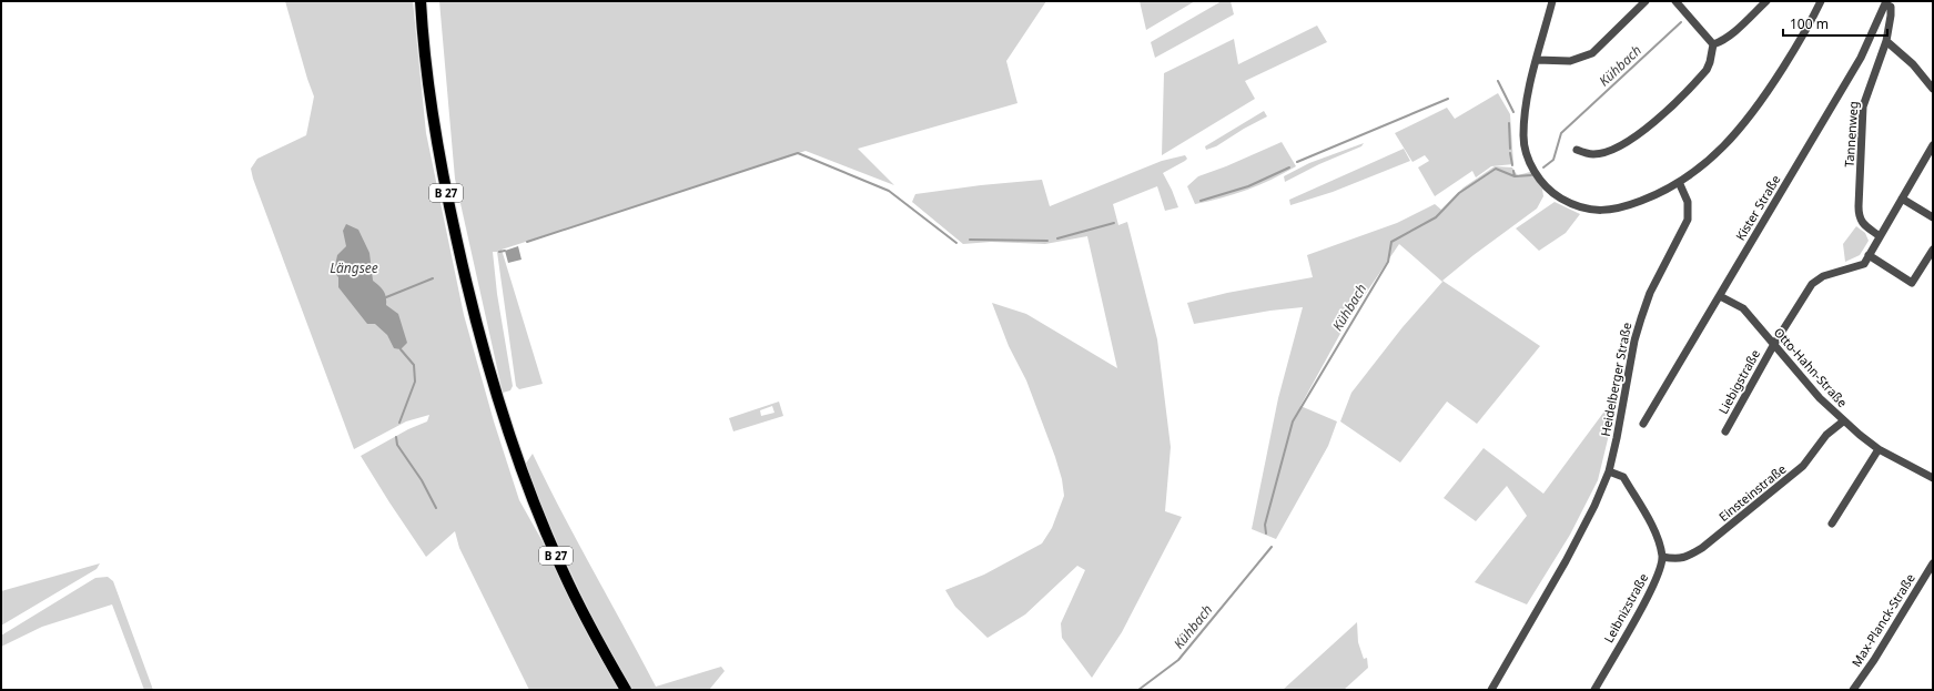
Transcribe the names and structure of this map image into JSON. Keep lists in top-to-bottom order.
{
  "streets": {
    "main road": ["B 27"],
    "street": [
      "Tannenweg",
      "Kister Straße",
      "Otto-Hahn-Straße",
      "Heidelberger Straße",
      "Liebigstraße",
      "Einsteinstraße",
      "Leibnizstraße",
      "Max-Planck-Straße"
    ]
  },
  "crossings": [
    ["Tannenweg", "Kister Straße"],
    ["Kister Straße", "Otto-Hahn-Straße"],
    ["Otto-Hahn-Straße", "Liebigstraße"],
    ["Otto-Hahn-Straße", "Einsteinstraße"],
    ["Einsteinstraße", "Leibnizstraße"]
  ],
  "water": ["Kühbach", "Längsee"],
  "scale_bar": "100 m"
}
